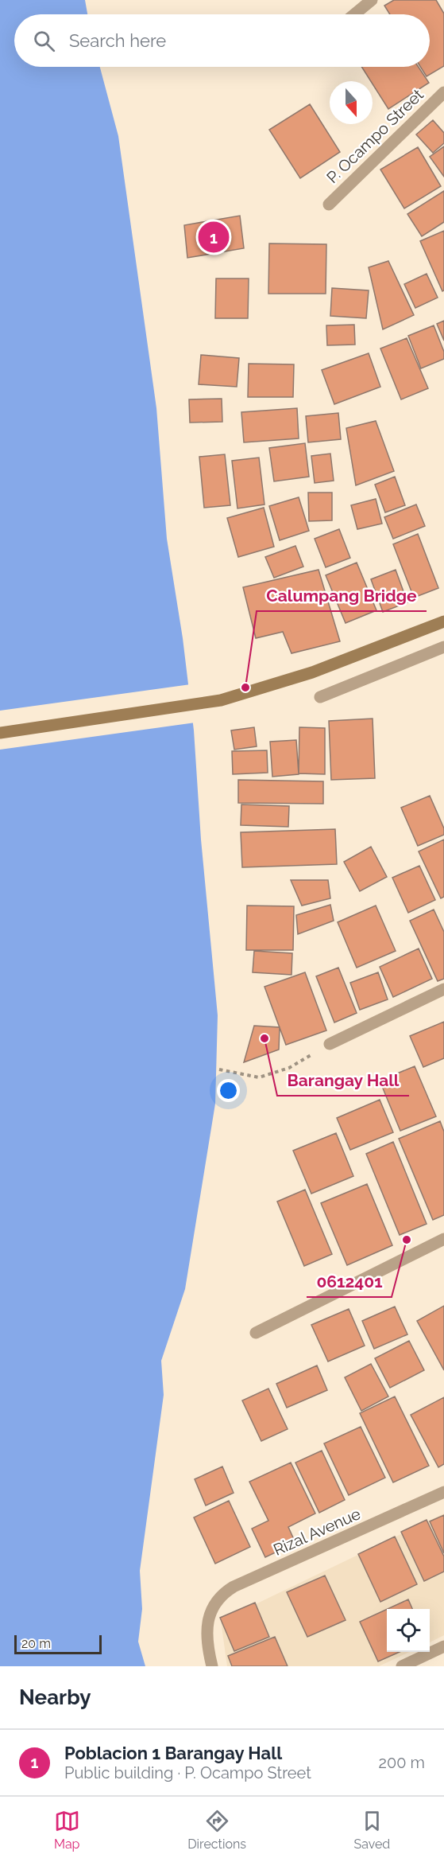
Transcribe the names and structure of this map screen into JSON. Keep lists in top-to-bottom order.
{
  "streets": {
    "street": ["P. Ocampo Street", "Rizal Avenue"]
  },
  "places": ["Calumpang Bridge", "Barangay Hall", "0612401"],
  "scale_bar": "20 m",
  "north": "bottom",
  "page": {
    "search": "Search here",
    "pins": "1",
    "scale": "20 m",
    "heading": "Nearby",
    "list": [
      {
        "mark": "1",
        "name": "Poblacion 1 Barangay Hall",
        "note": "Public building · P. Ocampo Street",
        "value": "200 m"
      }
    ],
    "nav": ["Map", "Directions", "Saved"]
  }
}
